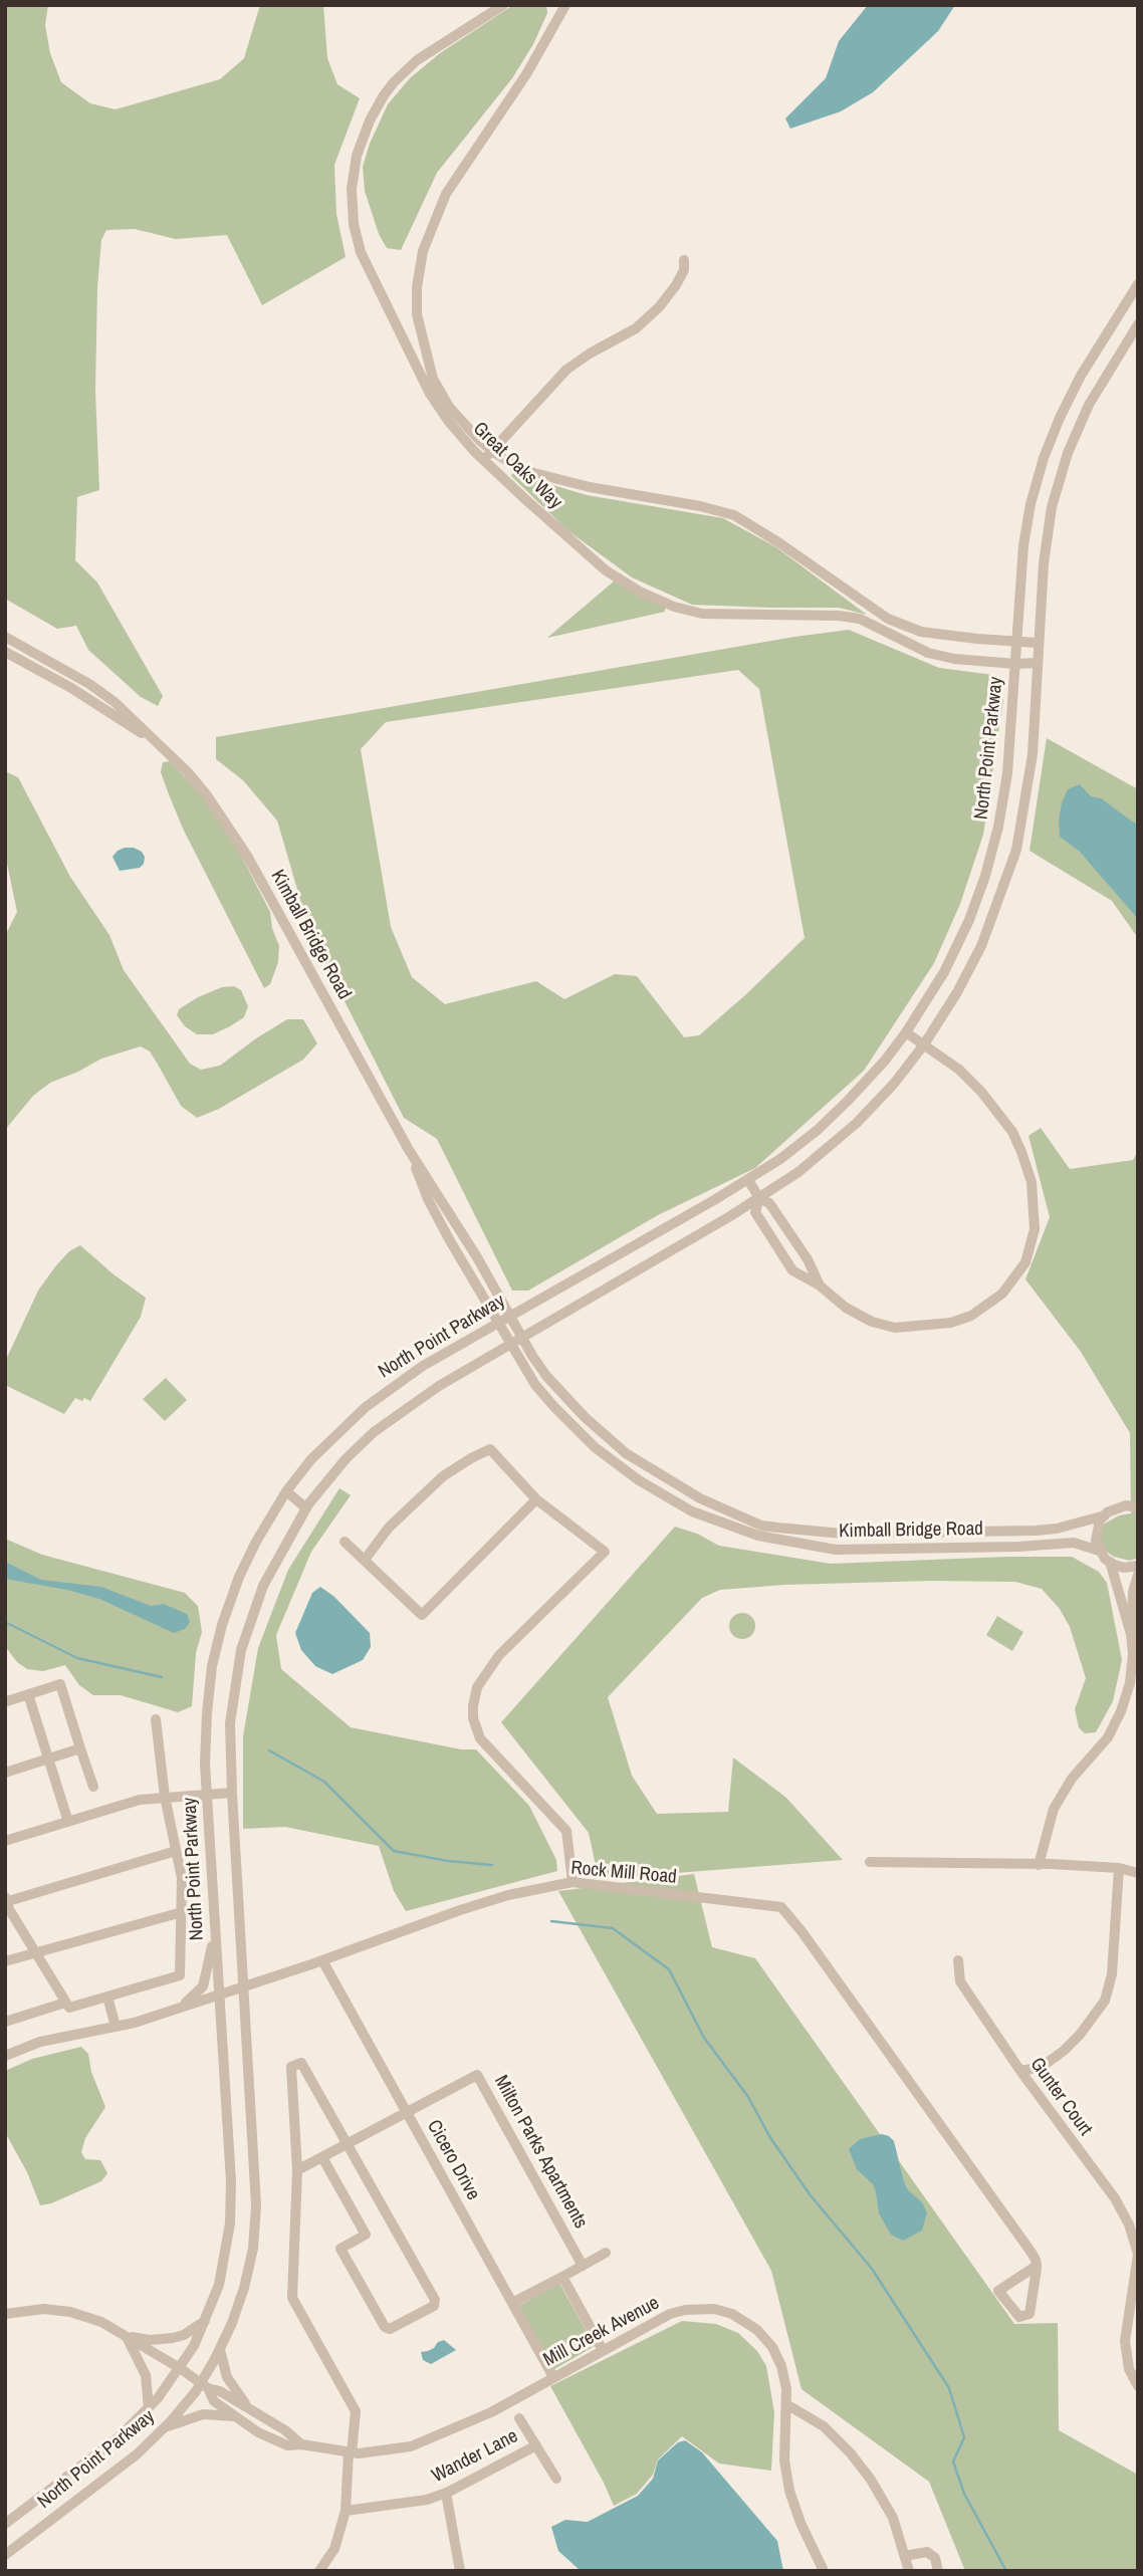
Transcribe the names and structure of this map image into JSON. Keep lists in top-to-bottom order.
{
  "streets": {
    "street": [
      "Great Oaks Way",
      "North Point Parkway",
      "Kimball Bridge Road",
      "Rock Mill Road",
      "Gunter Court",
      "Milton Parks Apartments",
      "Cicero Drive",
      "Mill Creek Avenue",
      "Wander Lane"
    ]
  },
  "crossings": [
    ["Great Oaks Way", "North Point Parkway"],
    ["North Point Parkway", "Kimball Bridge Road"],
    ["North Point Parkway", "Rock Mill Road"],
    ["North Point Parkway", "Mill Creek Avenue"],
    ["Rock Mill Road", "Cicero Drive"],
    ["Milton Parks Apartments", "Cicero Drive"],
    ["Cicero Drive", "Mill Creek Avenue"]
  ]
}
